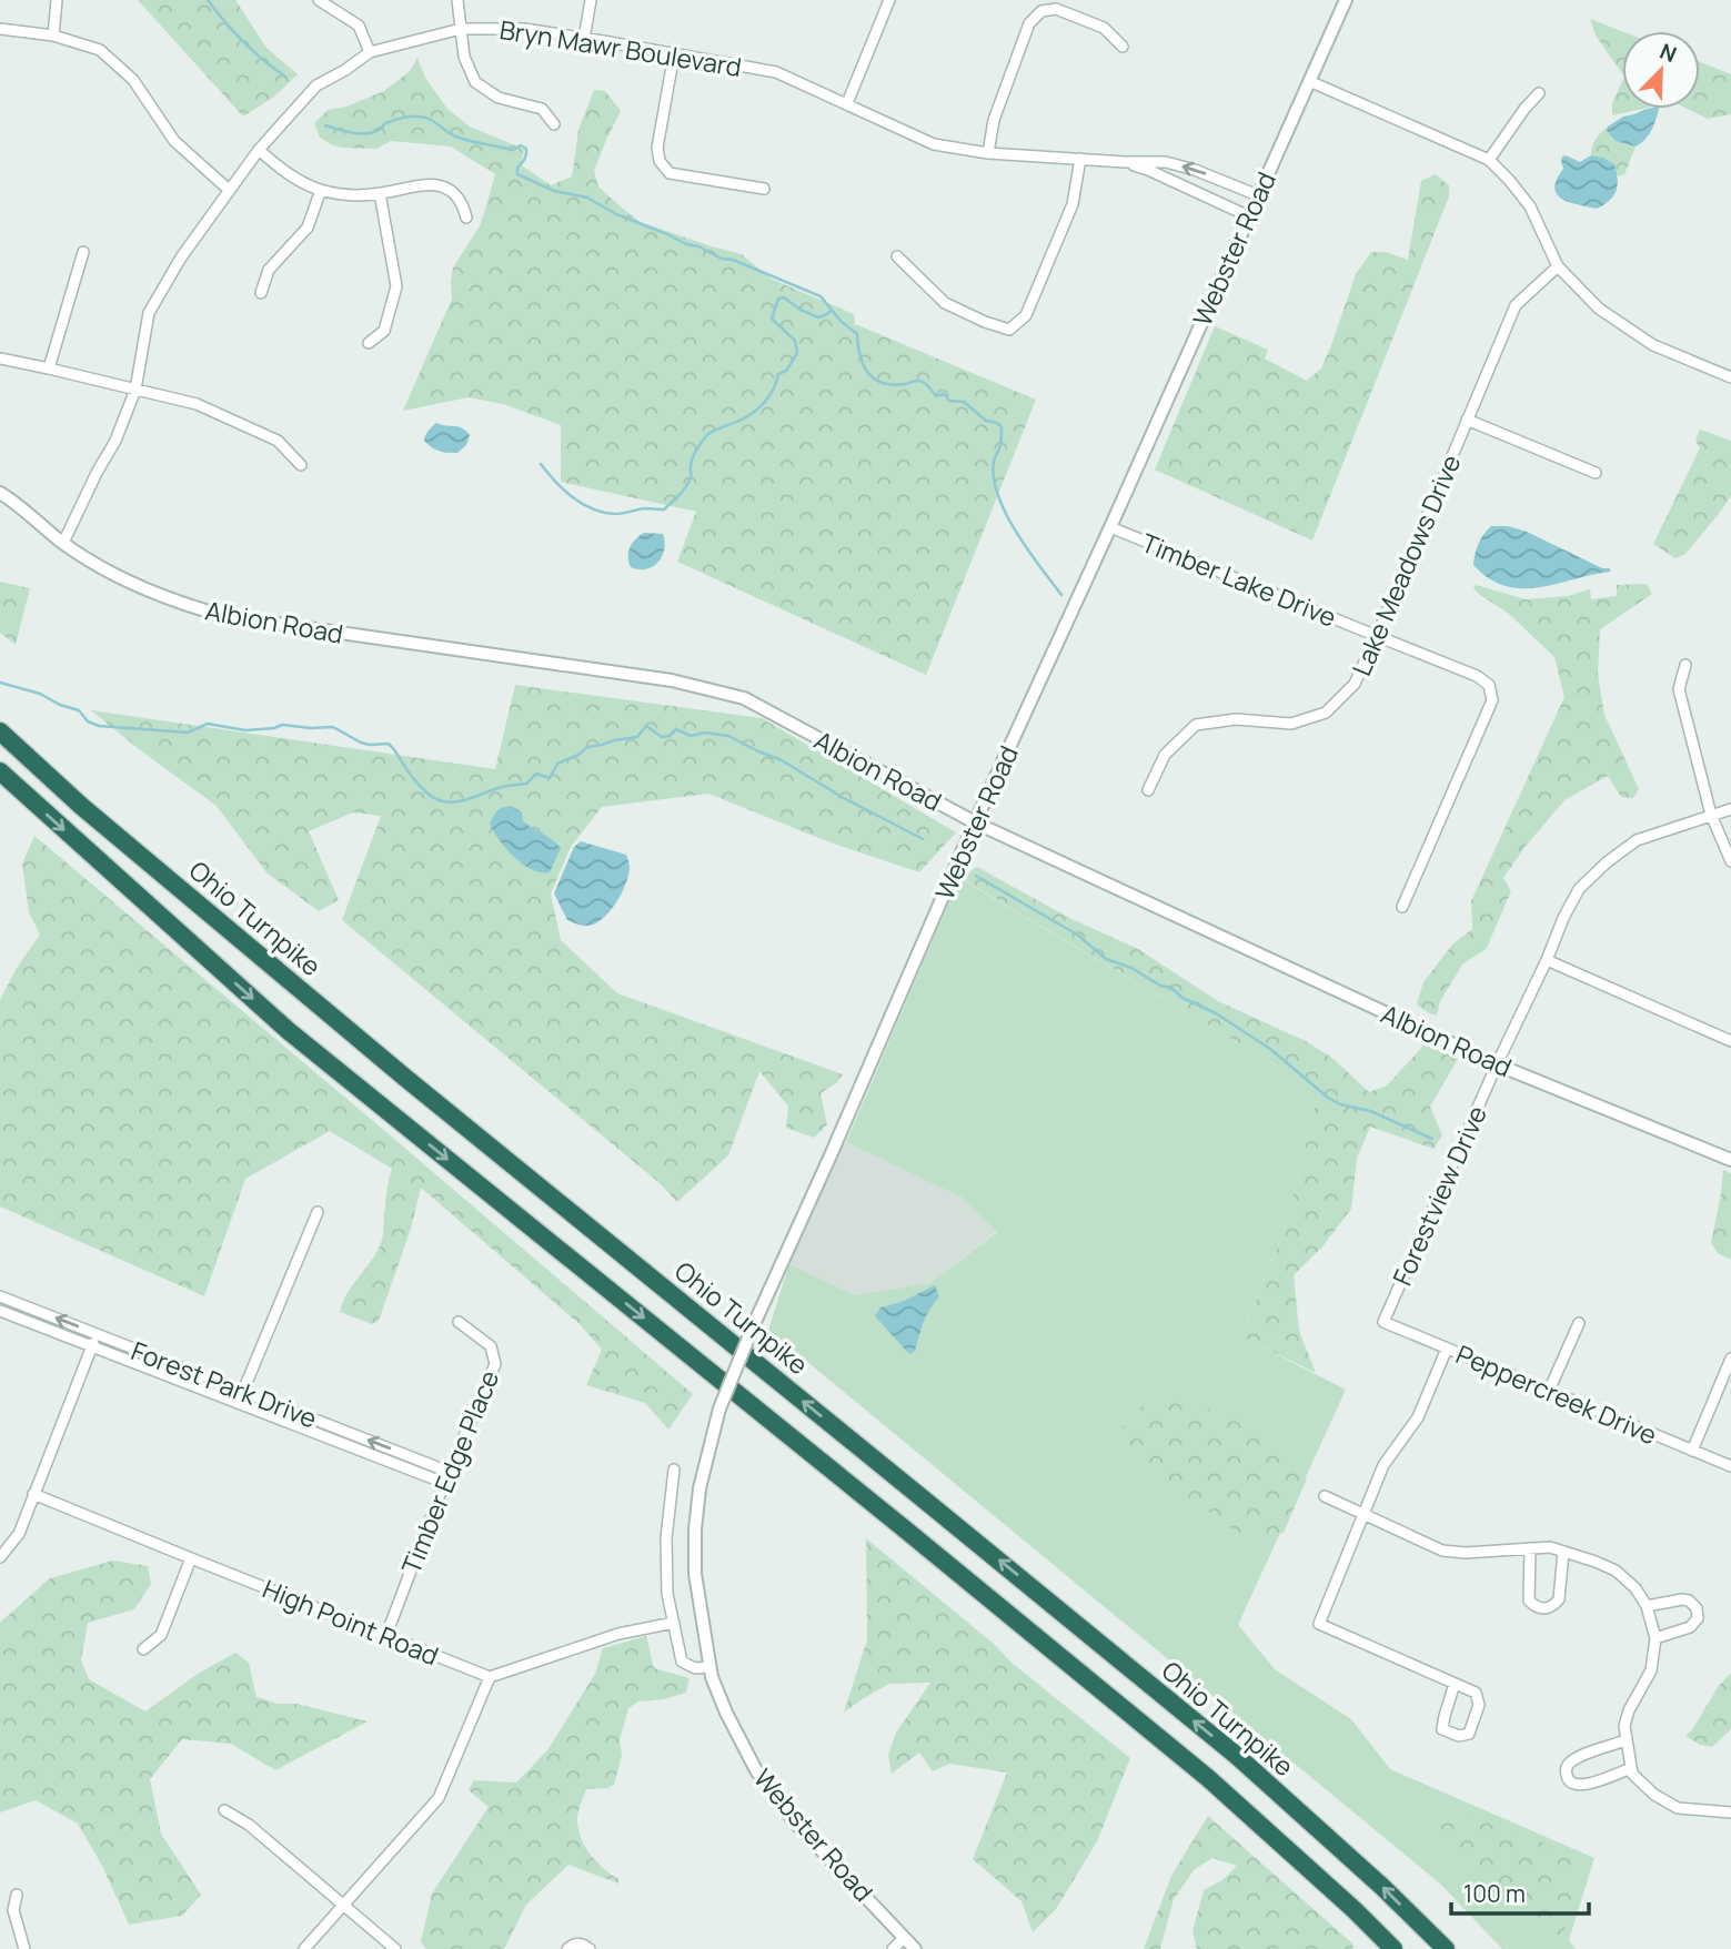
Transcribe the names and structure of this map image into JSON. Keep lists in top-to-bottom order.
{
  "streets": {
    "highway": ["Ohio Turnpike"],
    "street": [
      "Bryn Mawr Boulevard",
      "Webster Road",
      "Lake Meadows Drive",
      "Timber Lake Drive",
      "Albion Road",
      "Forestview Drive",
      "Forest Park Drive",
      "Peppercreek Drive",
      "Timber Edge Place",
      "High Point Road"
    ]
  },
  "crossings": [
    ["Bryn Mawr Boulevard", "Webster Road"],
    ["Bryn Mawr Boulevard", "Albion Road"],
    ["Webster Road", "Timber Lake Drive"],
    ["Webster Road", "Albion Road"],
    ["Lake Meadows Drive", "Timber Lake Drive"],
    ["Albion Road", "Forestview Drive"],
    ["Forestview Drive", "Peppercreek Drive"],
    ["Forest Park Drive", "Timber Edge Place"],
    ["Timber Edge Place", "High Point Road"]
  ],
  "scale_bar": "100 m",
  "north": "top right"
}
